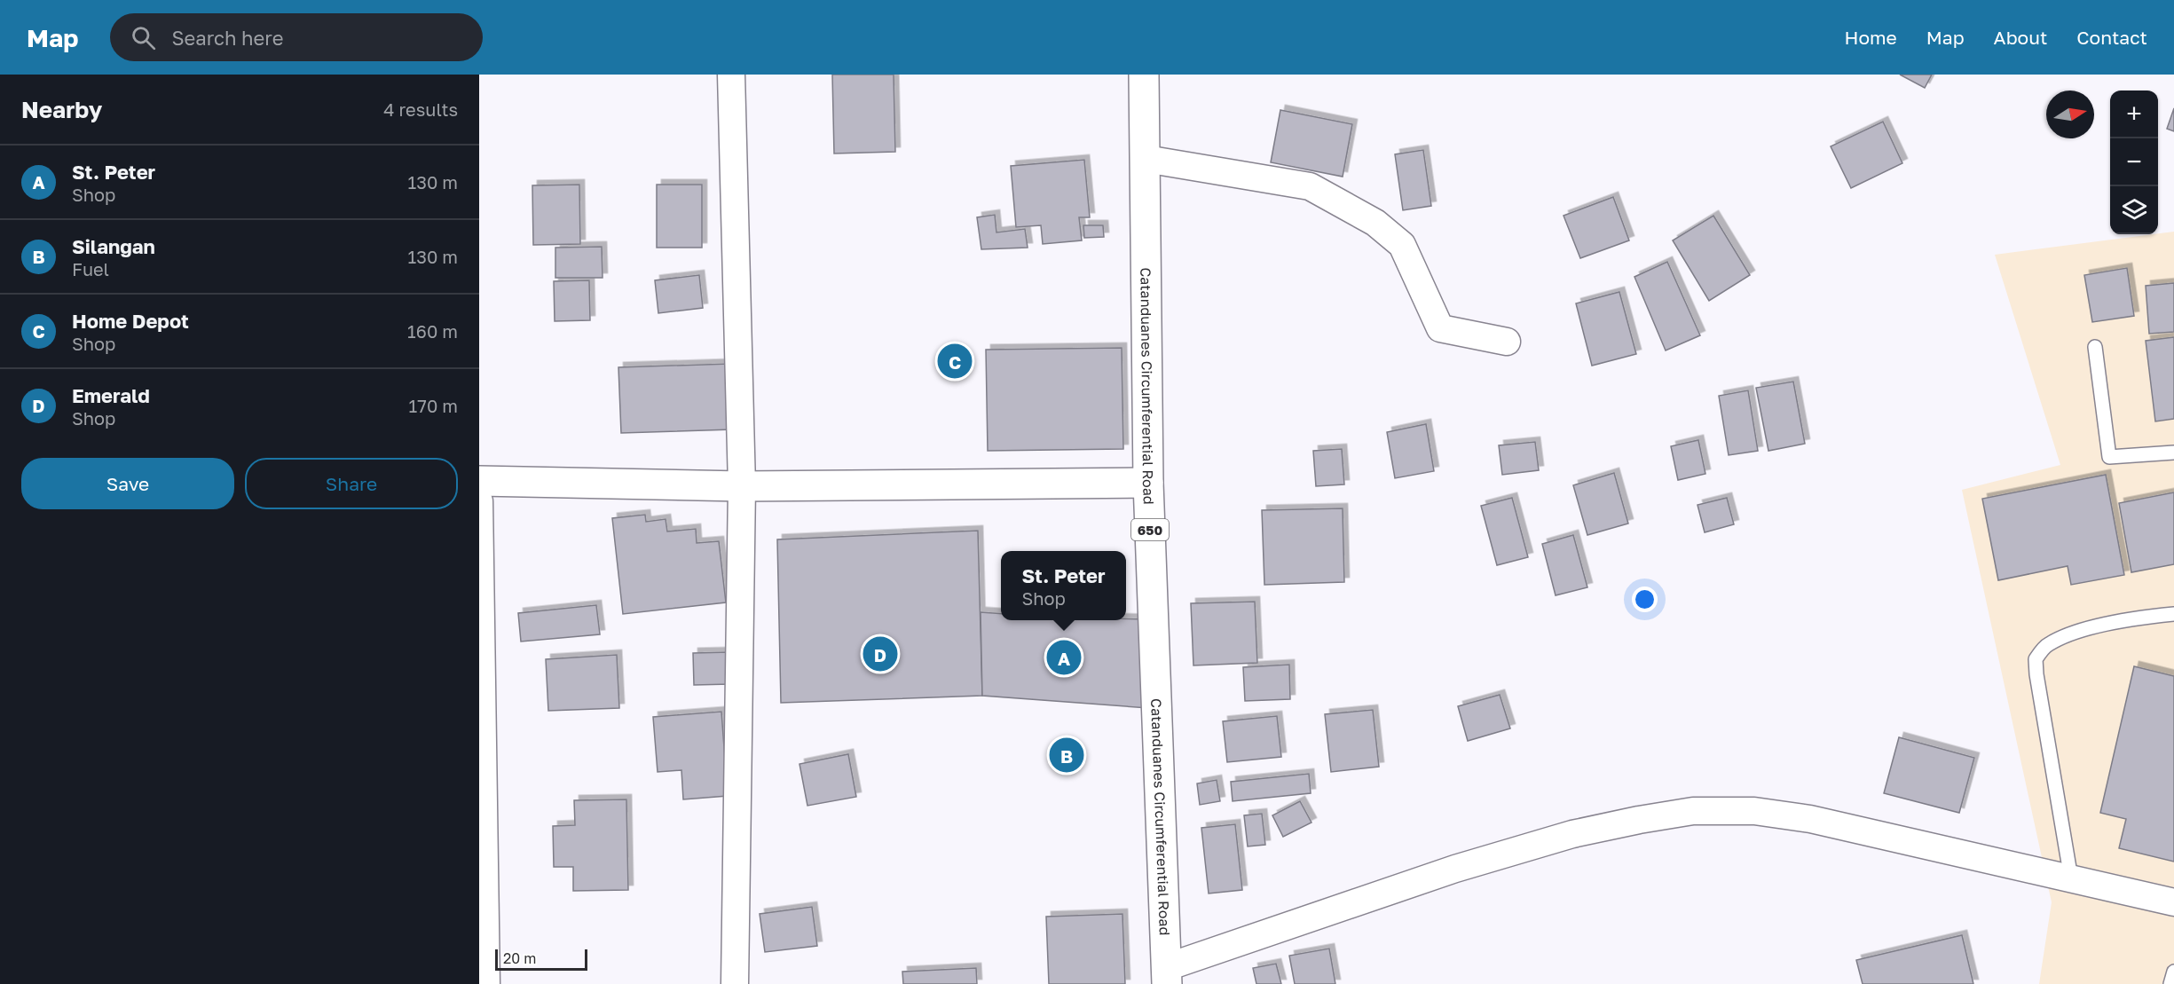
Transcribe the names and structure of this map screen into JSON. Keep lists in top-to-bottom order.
{
  "streets": {
    "main road": ["Catanduanes Circumferential Road", "650"]
  },
  "scale_bar": "20 m",
  "north": "right",
  "page": {
    "header": "Map",
    "search": "Search here",
    "nav": [
      "Home",
      "Map",
      "About",
      "Contact"
    ],
    "heading": ["Nearby", "4 results"],
    "map_buttons": ["+", "−"],
    "list": [
      {
        "mark": "A",
        "name": "St. Peter",
        "note": "Shop",
        "value": "130 m"
      },
      {
        "mark": "B",
        "name": "Silangan",
        "note": "Fuel",
        "value": "130 m"
      },
      {
        "mark": "C",
        "name": "Home Depot",
        "note": "Shop",
        "value": "160 m"
      },
      {
        "mark": "D",
        "name": "Emerald",
        "note": "Shop",
        "value": "170 m"
      }
    ],
    "pins": [
      "C",
      "D",
      "A",
      "B"
    ],
    "buttons": ["Save", "Share"],
    "popup": ["St. Peter", "Shop"],
    "scale": "20 m"
  }
}
